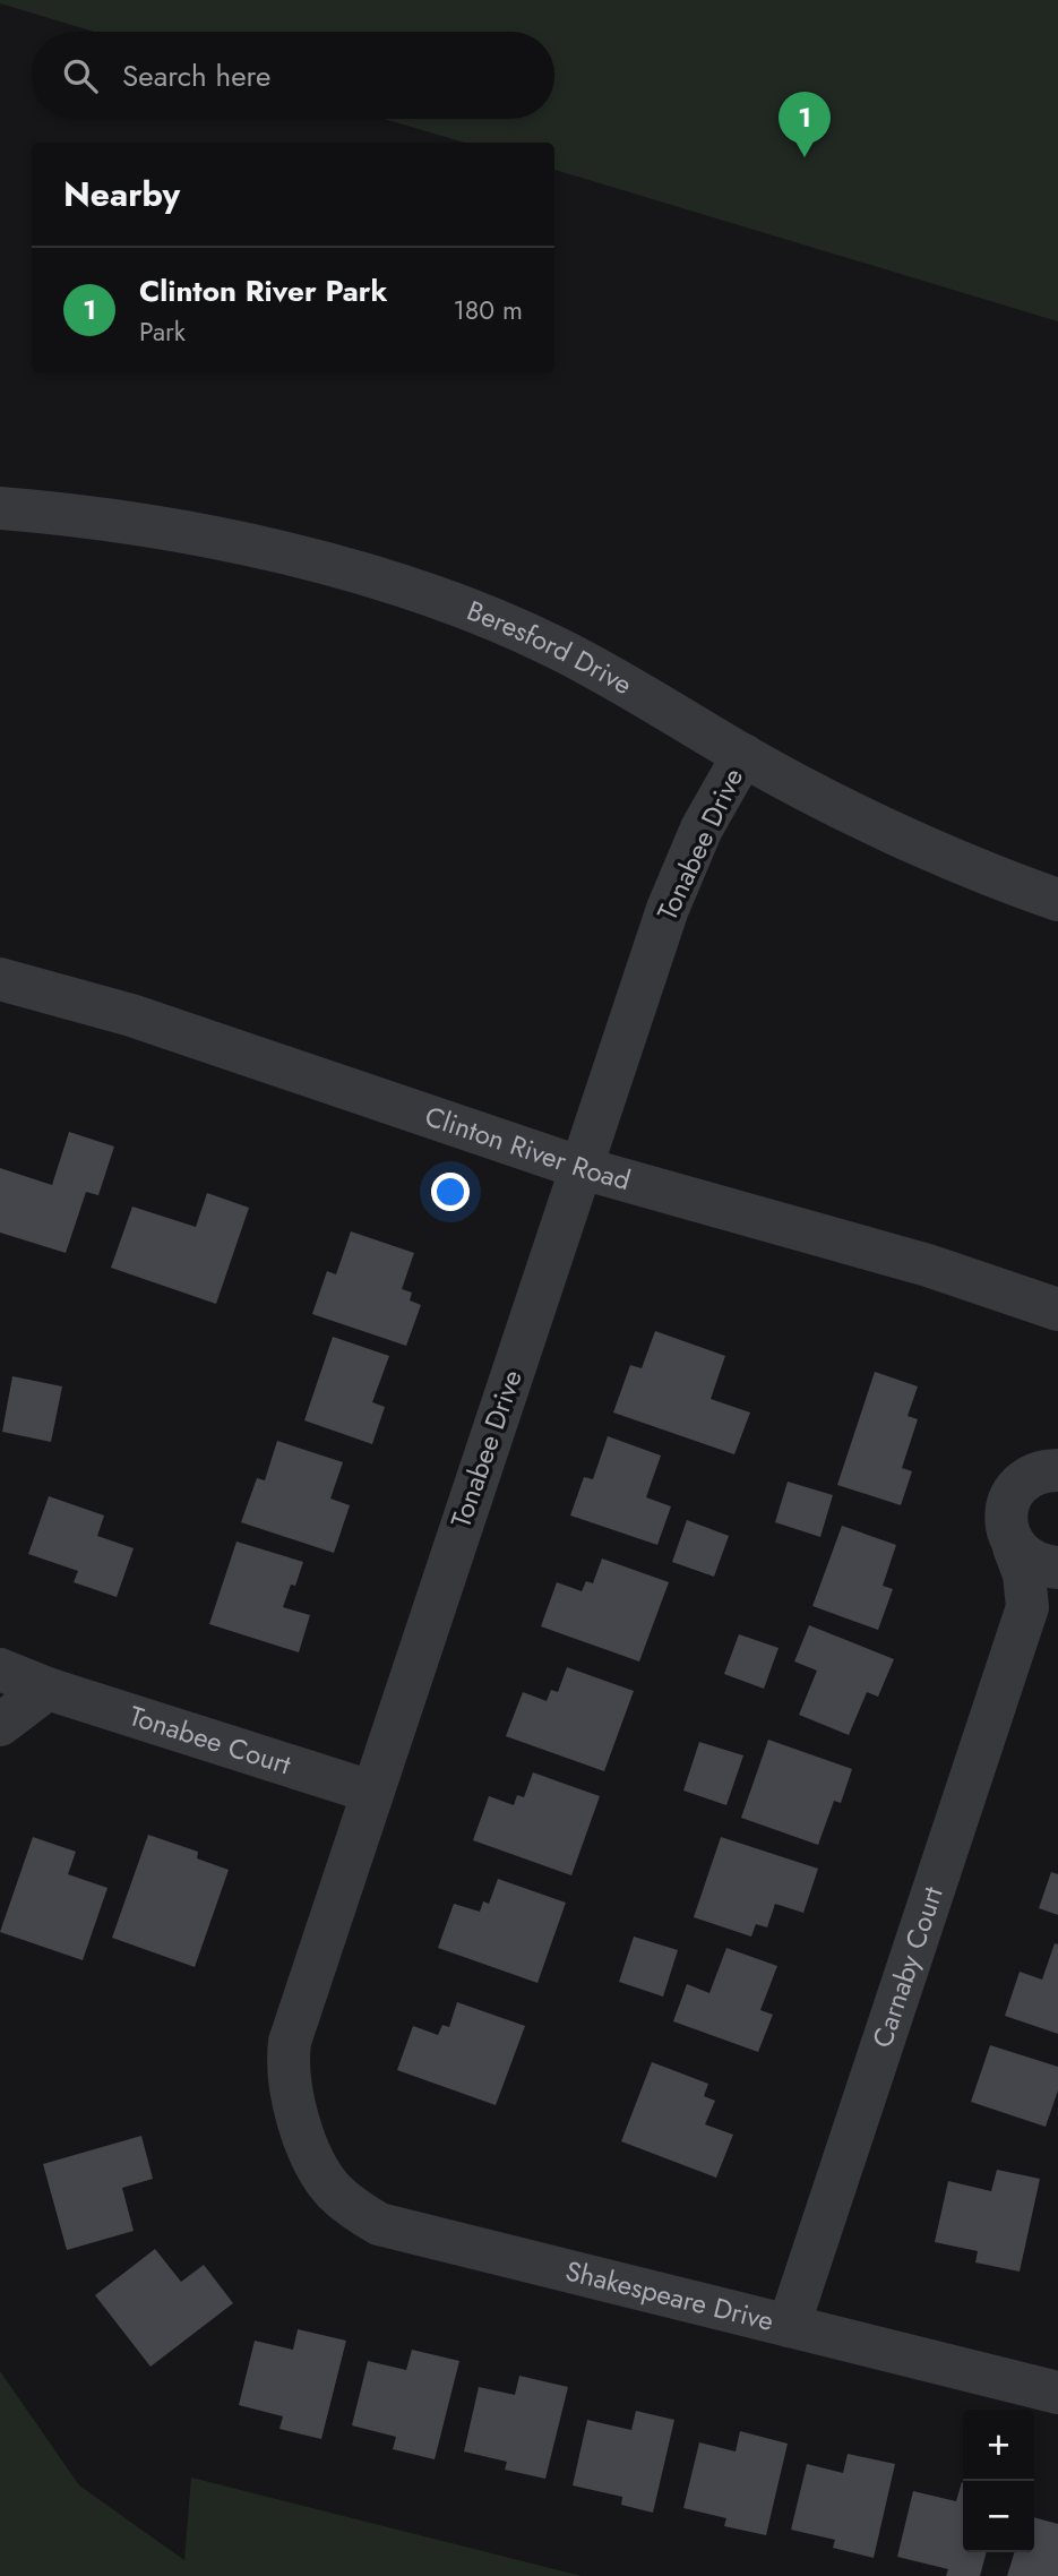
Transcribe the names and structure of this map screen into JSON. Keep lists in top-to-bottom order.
{
  "streets": {
    "street": [
      "Beresford Drive",
      "Tonabee Drive",
      "Clinton River Road",
      "Tonabee Court",
      "Carnaby Court",
      "Shakespeare Drive"
    ]
  },
  "crossings": [
    ["Beresford Drive", "Tonabee Drive"],
    ["Tonabee Drive", "Clinton River Road"],
    ["Tonabee Drive", "Tonabee Court"],
    ["Tonabee Drive", "Shakespeare Drive"],
    ["Carnaby Court", "Shakespeare Drive"]
  ],
  "page": {
    "search": "Search here",
    "pins": "1",
    "heading": "Nearby",
    "list": [
      {
        "mark": "1",
        "name": "Clinton River Park",
        "note": "Park",
        "value": "180 m"
      }
    ],
    "map_buttons": ["+", "−"]
  }
}
